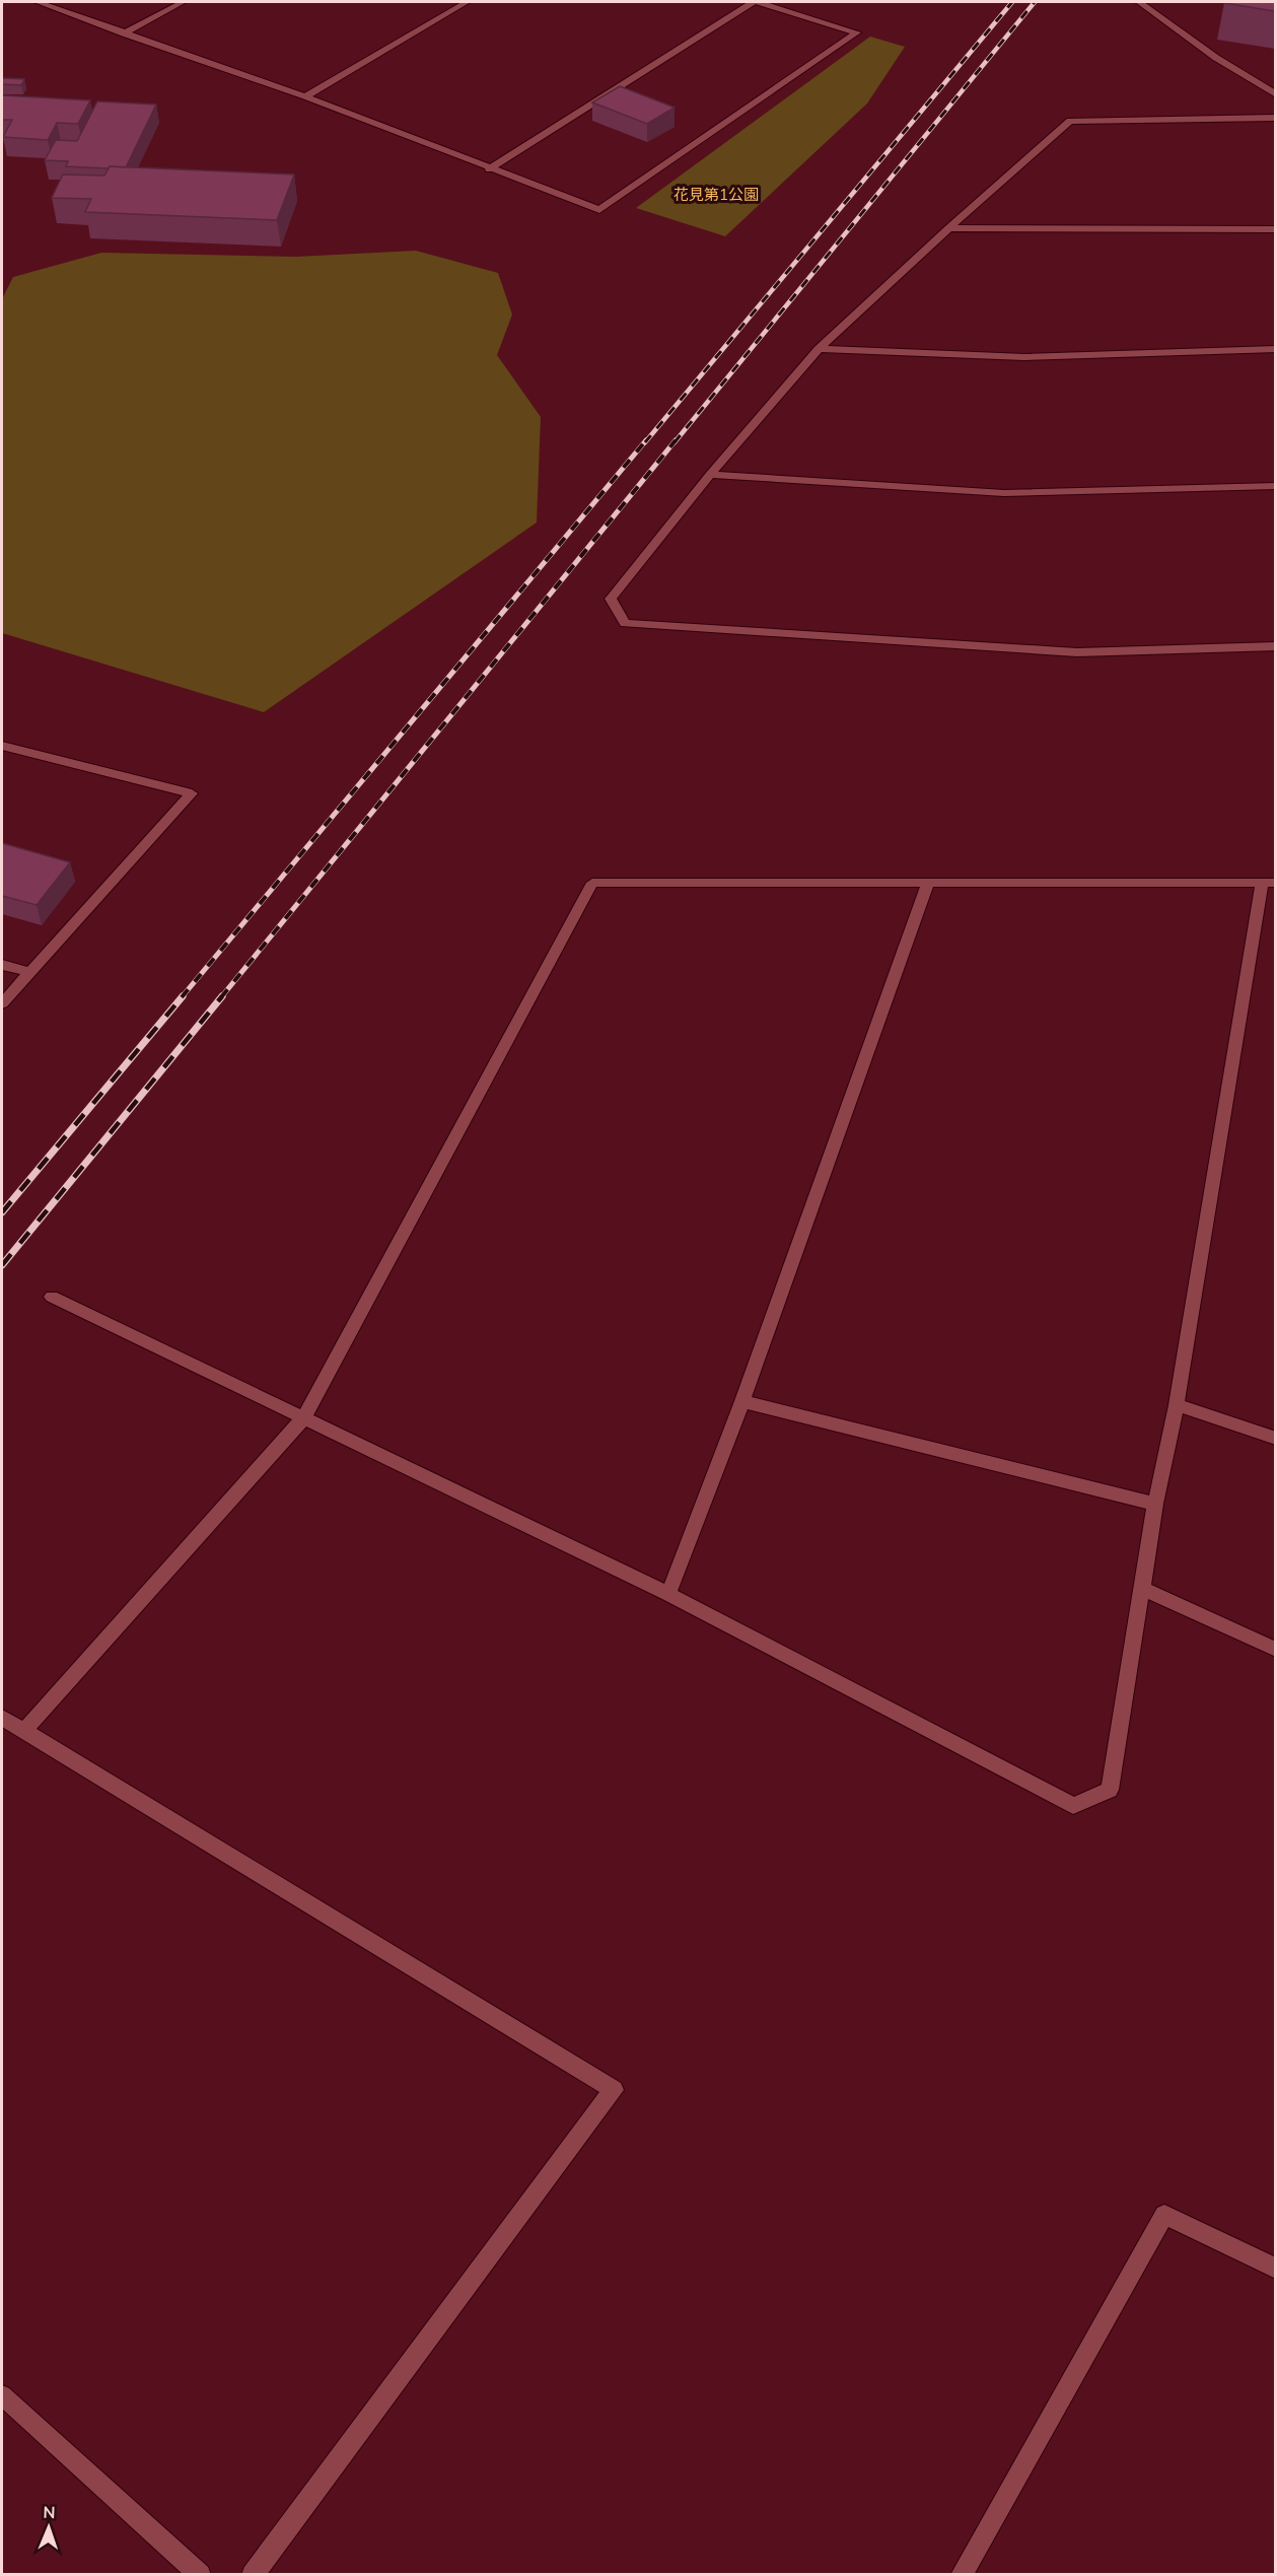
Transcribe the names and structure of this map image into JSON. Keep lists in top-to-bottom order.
{
  "parks": ["花見第1公園"],
  "north": "top"
}
